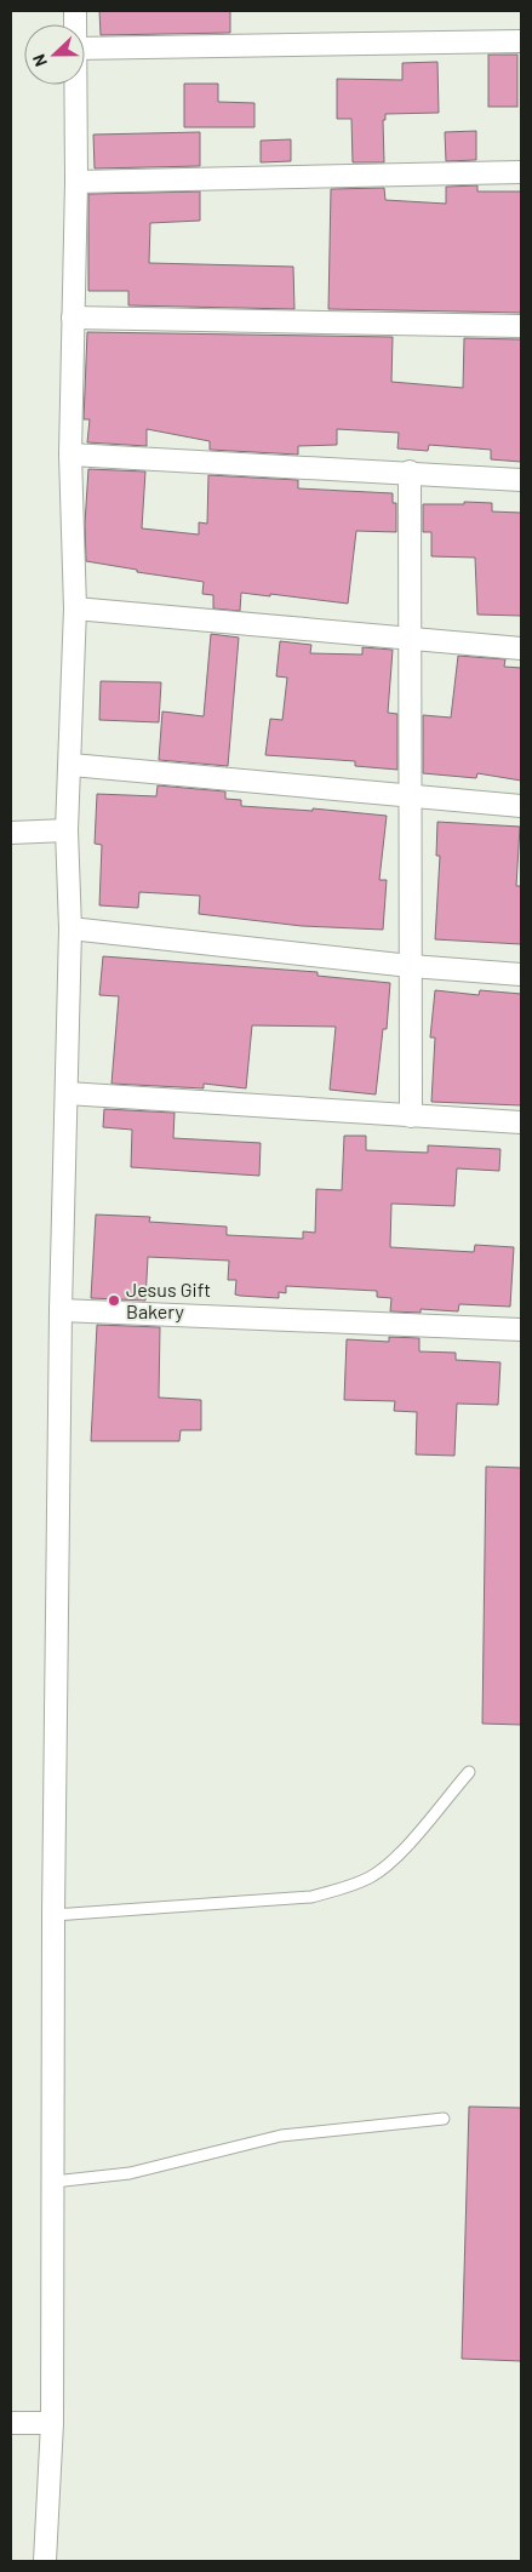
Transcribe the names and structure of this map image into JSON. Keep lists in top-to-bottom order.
{
  "places": ["Jesus Gift Bakery"],
  "north": "left"
}
